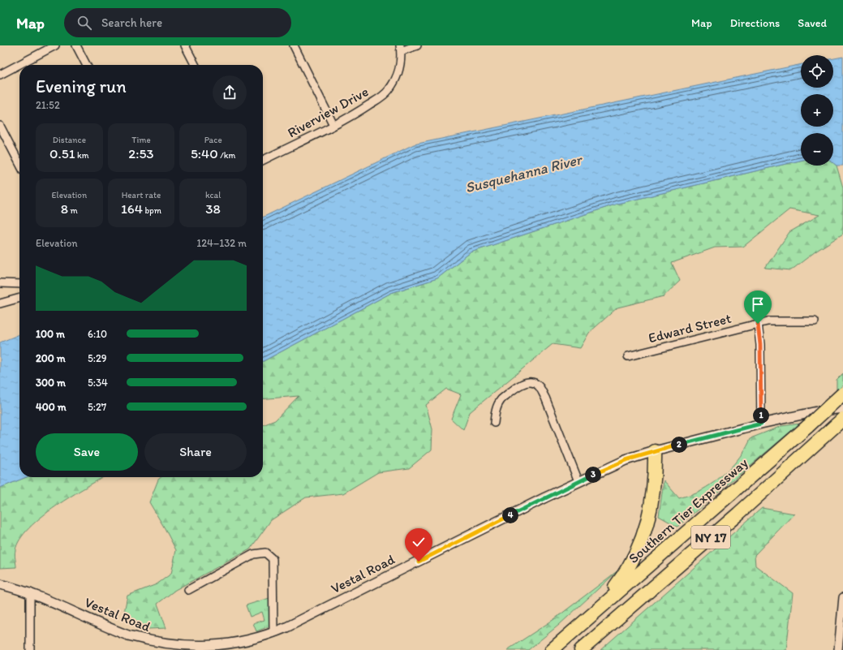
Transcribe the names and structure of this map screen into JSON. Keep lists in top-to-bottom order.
{
  "streets": {
    "highway": ["Southern Tier Expressway", "NY 17"],
    "street": ["Riverview Drive", "Edward Street", "Vestal Road"]
  },
  "water": ["Susquehanna River"],
  "page": {
    "header": "Map",
    "search": "Search here",
    "nav": ["Map", "Directions", "Saved"],
    "map_buttons": ["+", "−"],
    "heading": ["Evening run", "21:52"],
    "stats": [
      ["Distance", "0.51 km"],
      ["Time", "2:53"],
      ["Pace", "5:40 /km"],
      ["Elevation", "8 m"],
      ["Heart rate", "164 bpm"],
      ["kcal", "38"]
    ],
    "chart": ["Elevation", "124–132 m"],
    "list": [
      {
        "name": "100 m",
        "note": "6:10"
      },
      {
        "name": "200 m",
        "note": "5:29"
      },
      {
        "name": "300 m",
        "note": "5:34"
      },
      {
        "name": "400 m",
        "note": "5:27"
      }
    ],
    "pins": [
      "1",
      "2",
      "3",
      "4"
    ],
    "buttons": ["Save", "Share"]
  }
}
